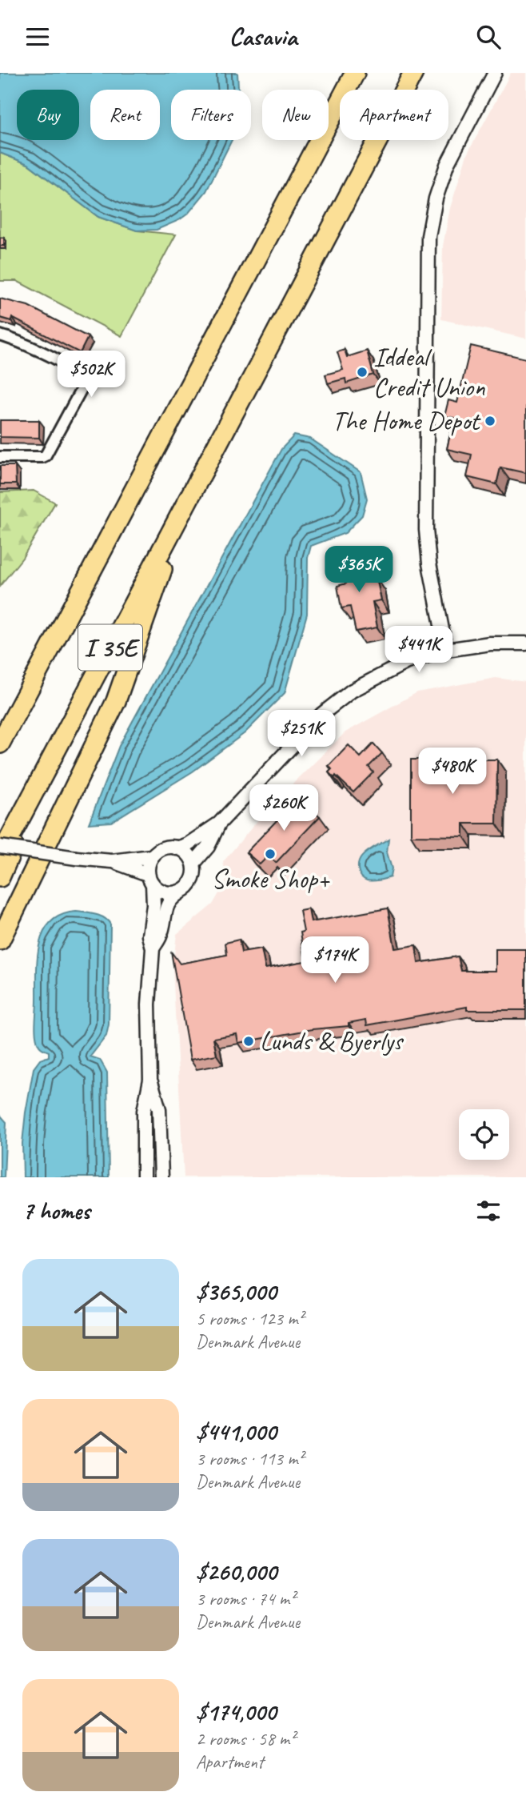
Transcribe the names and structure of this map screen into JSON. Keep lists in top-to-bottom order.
{
  "streets": {
    "highway": ["I 35E"]
  },
  "places": [
    "Iddeal Credit Union",
    "The Home Depot",
    "Smoke Shop+",
    "Lunds & Byerlys"
  ],
  "page": {
    "header": "Casavia",
    "chip": [
      "Buy",
      "Rent",
      "Filters",
      "New",
      "Apartment"
    ],
    "price": [
      "$502K",
      "$365K",
      "$441K",
      "$251K",
      "$480K",
      "$260K",
      "$174K"
    ],
    "heading": "7 homes",
    "list": [
      {
        "name": "$365,000",
        "note": "5 rooms · 123 m² · Denmark Avenue"
      },
      {
        "name": "$441,000",
        "note": "3 rooms · 113 m² · Denmark Avenue"
      },
      {
        "name": "$260,000",
        "note": "3 rooms · 74 m² · Denmark Avenue"
      },
      {
        "name": "$174,000",
        "note": "2 rooms · 58 m² · Apartment"
      }
    ]
  }
}
